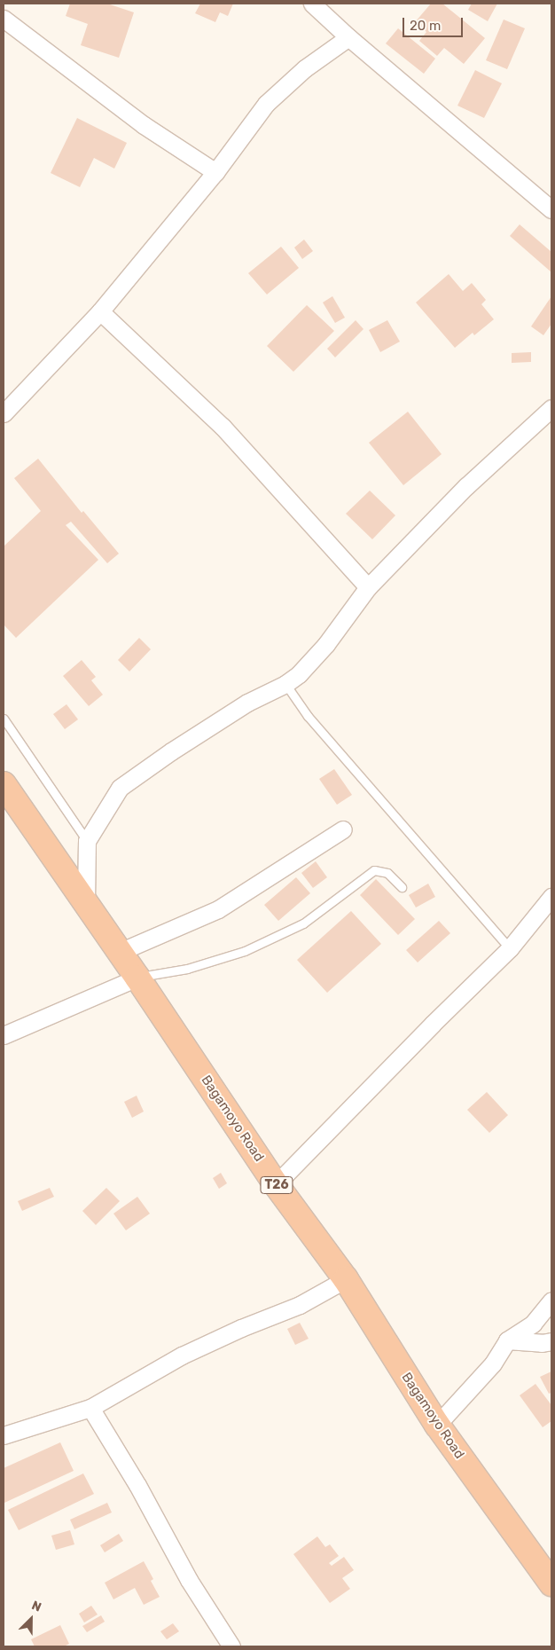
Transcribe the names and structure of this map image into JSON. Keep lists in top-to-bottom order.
{
  "streets": {
    "highway": ["Bagamoyo Road", "T26"]
  },
  "scale_bar": "20 m",
  "north": "top right"
}
